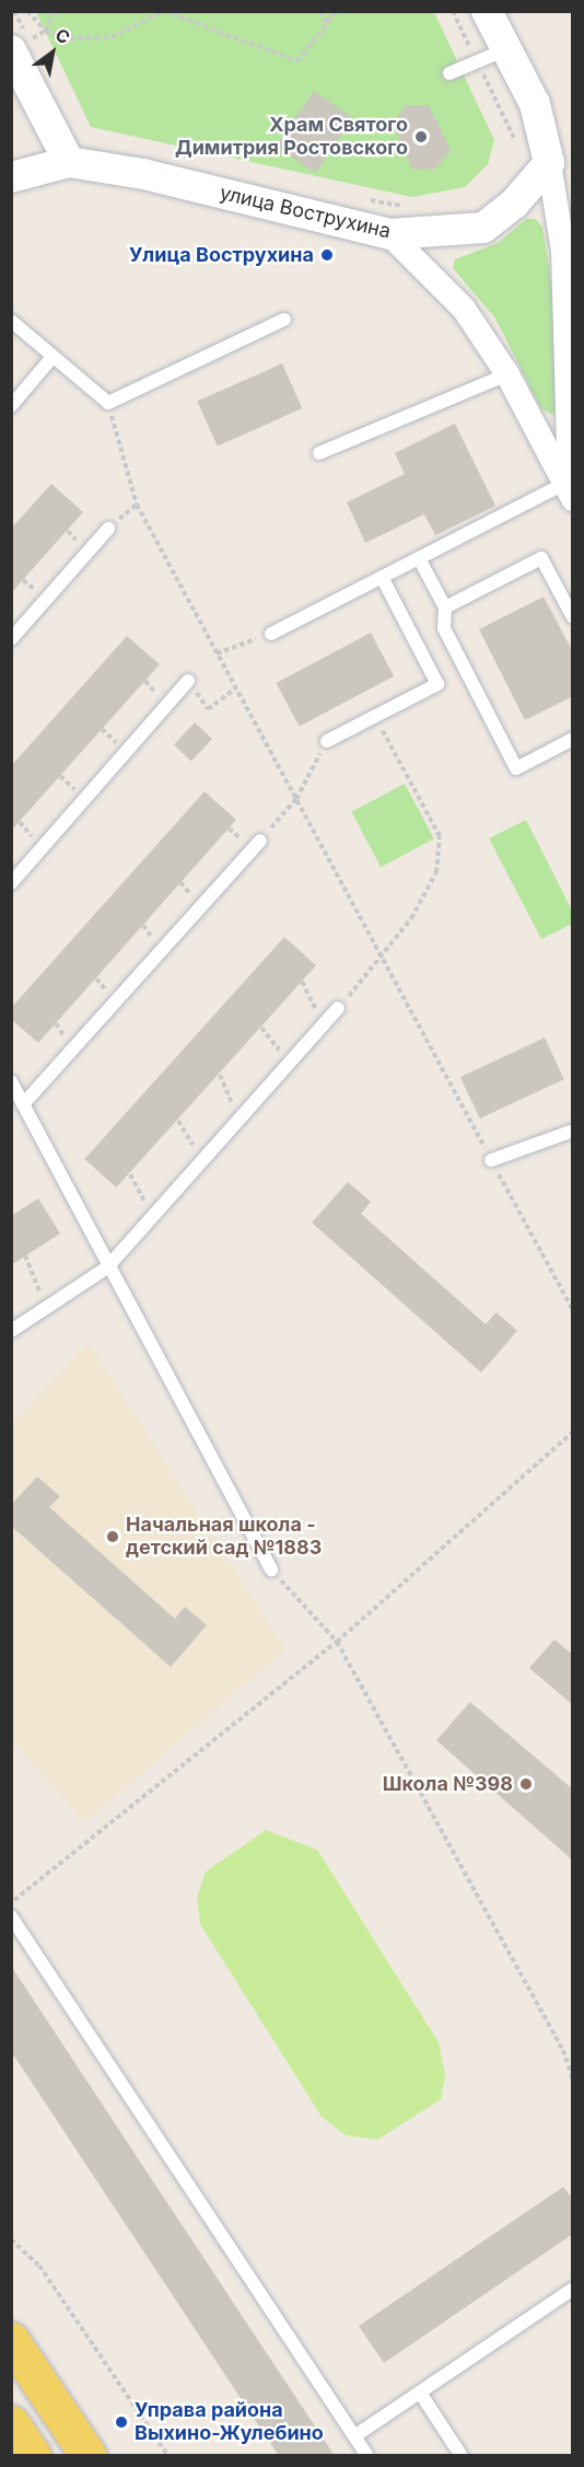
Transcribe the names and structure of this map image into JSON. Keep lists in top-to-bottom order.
{
  "streets": {
    "street": ["улица Вострухина"]
  },
  "places": [
    "Храм Святого Димитрия Ростовского",
    "Улица Вострухина",
    "Начальная школа - детский сад №1883",
    "Школа №398",
    "Управа района Выхино-Жулебино"
  ],
  "north": "top right"
}
